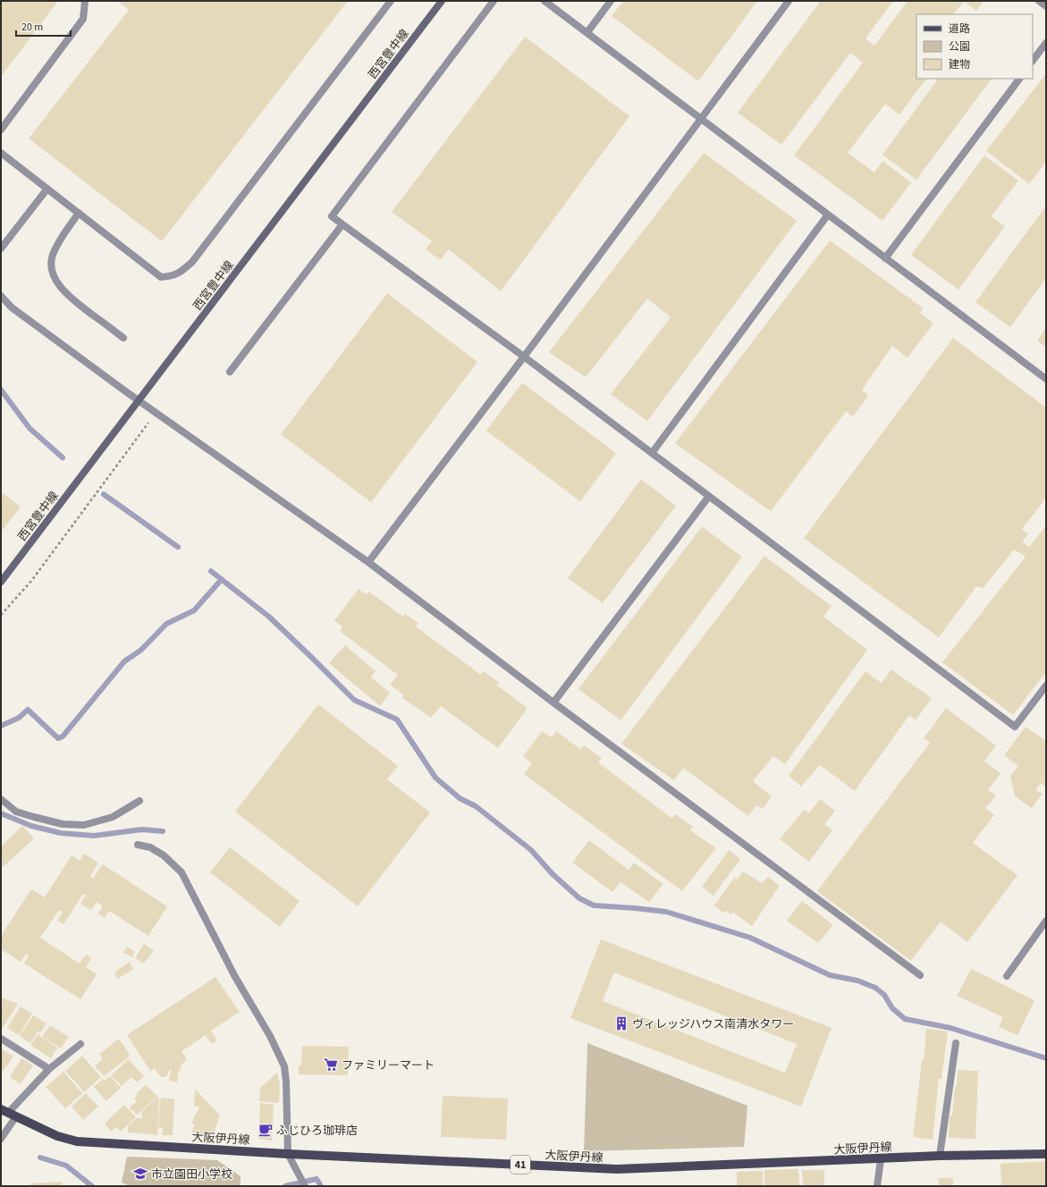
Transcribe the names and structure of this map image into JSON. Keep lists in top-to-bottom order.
{
  "streets": {
    "main road": ["西宮豊中線", "大阪伊丹線", "41"]
  },
  "places": {
    "building": ["ヴィレッジハウス南清水タワー"],
    "supermarket": ["ファミリーマート"],
    "cafe": ["ふじひろ珈琲店"],
    "school or university": ["市立園田小学校"]
  },
  "legend": ["道路", "公園", "建物"],
  "scale_bar": "20 m"
}
